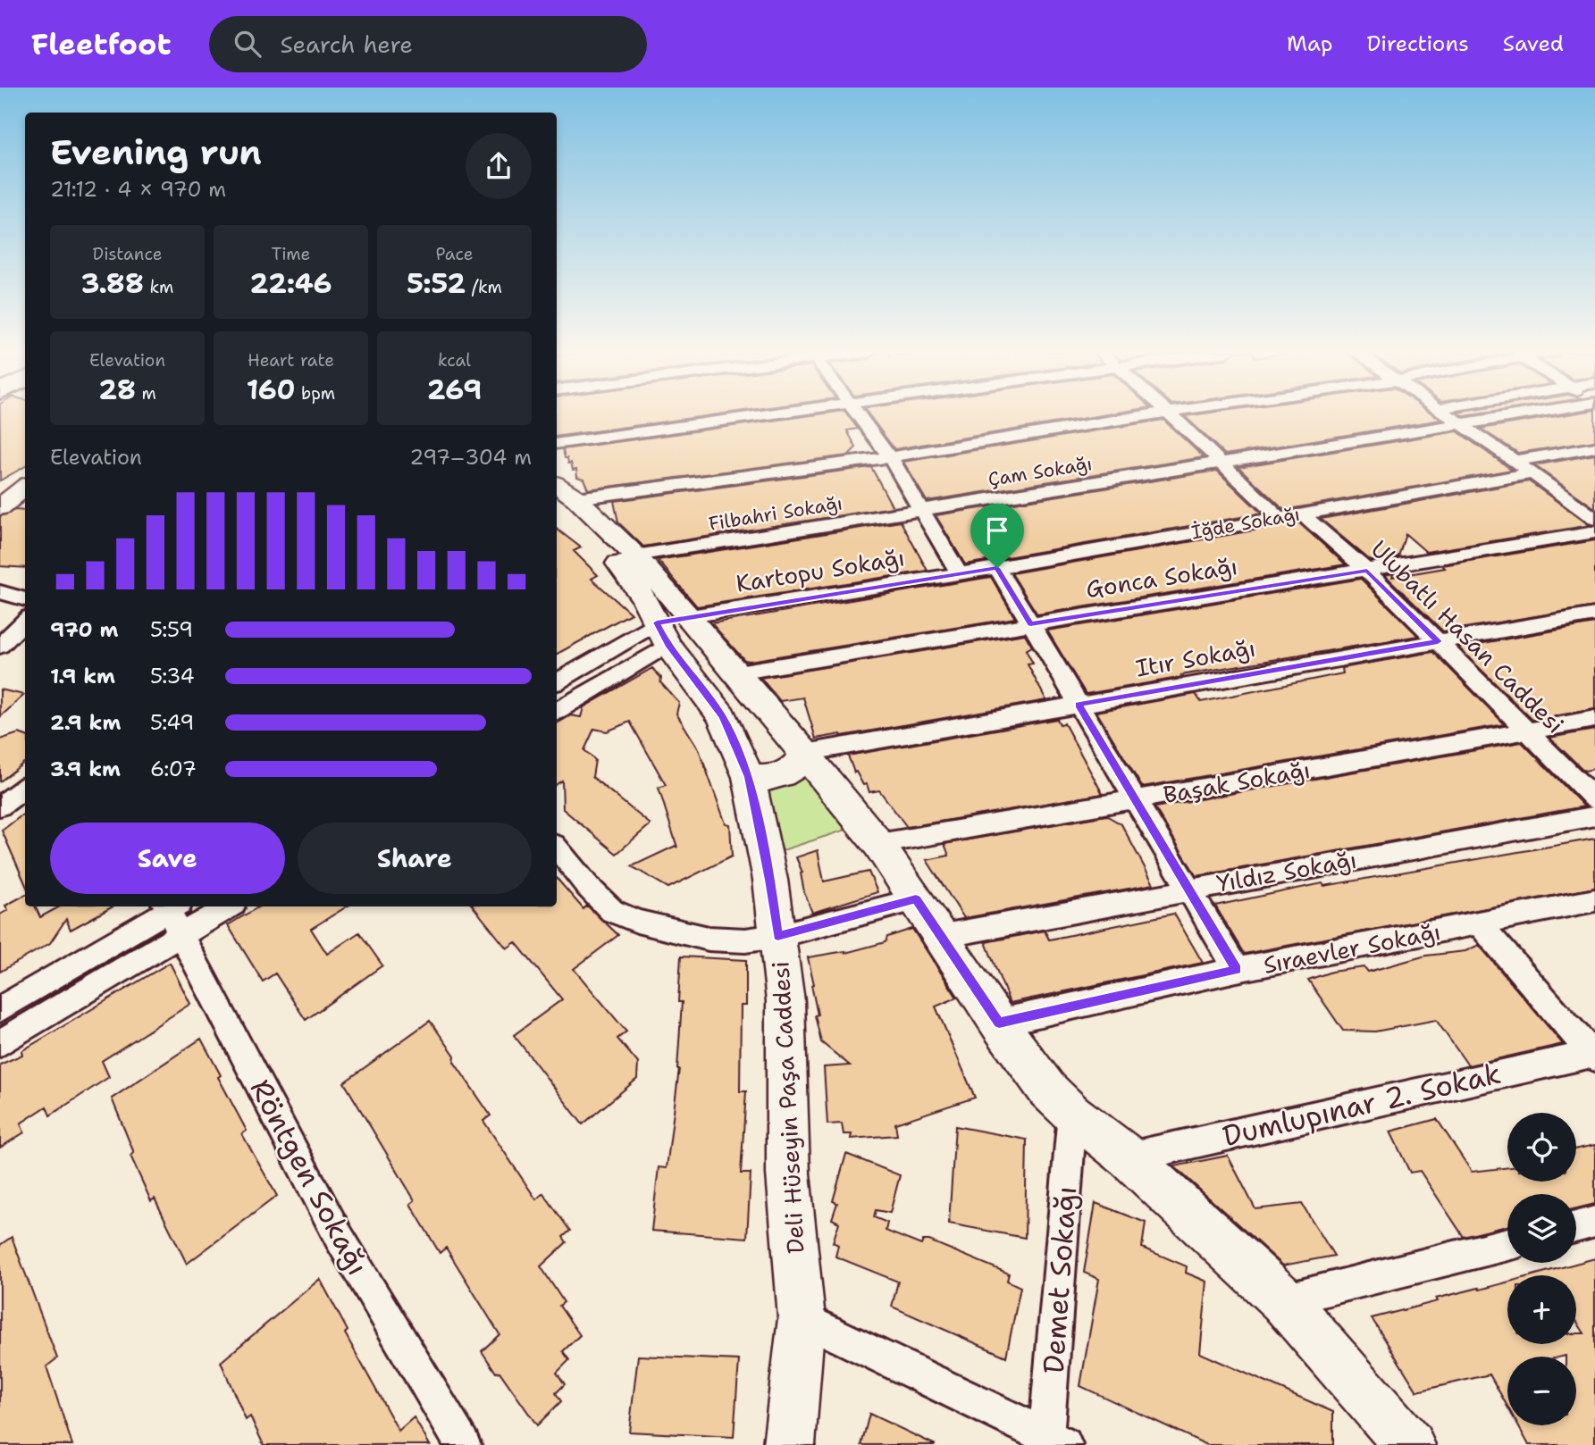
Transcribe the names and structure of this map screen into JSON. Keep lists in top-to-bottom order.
{
  "streets": {
    "main road": ["Deli Hüseyin Paşa Caddesi"],
    "street": [
      "Çam Sokağı",
      "Filbahri Sokağı",
      "İğde Sokağı",
      "Kartopu Sokağı",
      "Gonca Sokağı",
      "Ulubatlı Hasan Caddesi",
      "Itır Sokağı",
      "Başak Sokağı",
      "Yıldız Sokağı",
      "Sıraevler Sokağı",
      "Dumlupınar 2. Sokak",
      "Röntgen Sokağı",
      "Demet Sokağı"
    ]
  },
  "crossings": [
    ["Çam Sokağı", "Filbahri Sokağı"],
    ["İğde Sokağı", "Kartopu Sokağı"],
    ["İğde Sokağı", "Ulubatlı Hasan Caddesi"],
    ["Kartopu Sokağı", "Deli Hüseyin Paşa Caddesi"],
    ["Gonca Sokağı", "Ulubatlı Hasan Caddesi"],
    ["Ulubatlı Hasan Caddesi", "Itır Sokağı"],
    ["Ulubatlı Hasan Caddesi", "Başak Sokağı"]
  ],
  "page": {
    "header": "Fleetfoot",
    "search": "Search here",
    "nav": ["Map", "Directions", "Saved"],
    "heading": ["Evening run", "21:12 · 4 × 970 m"],
    "stats": [
      ["Distance", "3.88 km"],
      ["Time", "22:46"],
      ["Pace", "5:52 /km"],
      ["Elevation", "28 m"],
      ["Heart rate", "160 bpm"],
      ["kcal", "269"]
    ],
    "chart": ["Elevation", "297–304 m"],
    "list": [
      {
        "name": "970 m",
        "note": "5:59"
      },
      {
        "name": "1.9 km",
        "note": "5:34"
      },
      {
        "name": "2.9 km",
        "note": "5:49"
      },
      {
        "name": "3.9 km",
        "note": "6:07"
      }
    ],
    "buttons": ["Save", "Share"],
    "map_buttons": ["+", "−"]
  }
}
